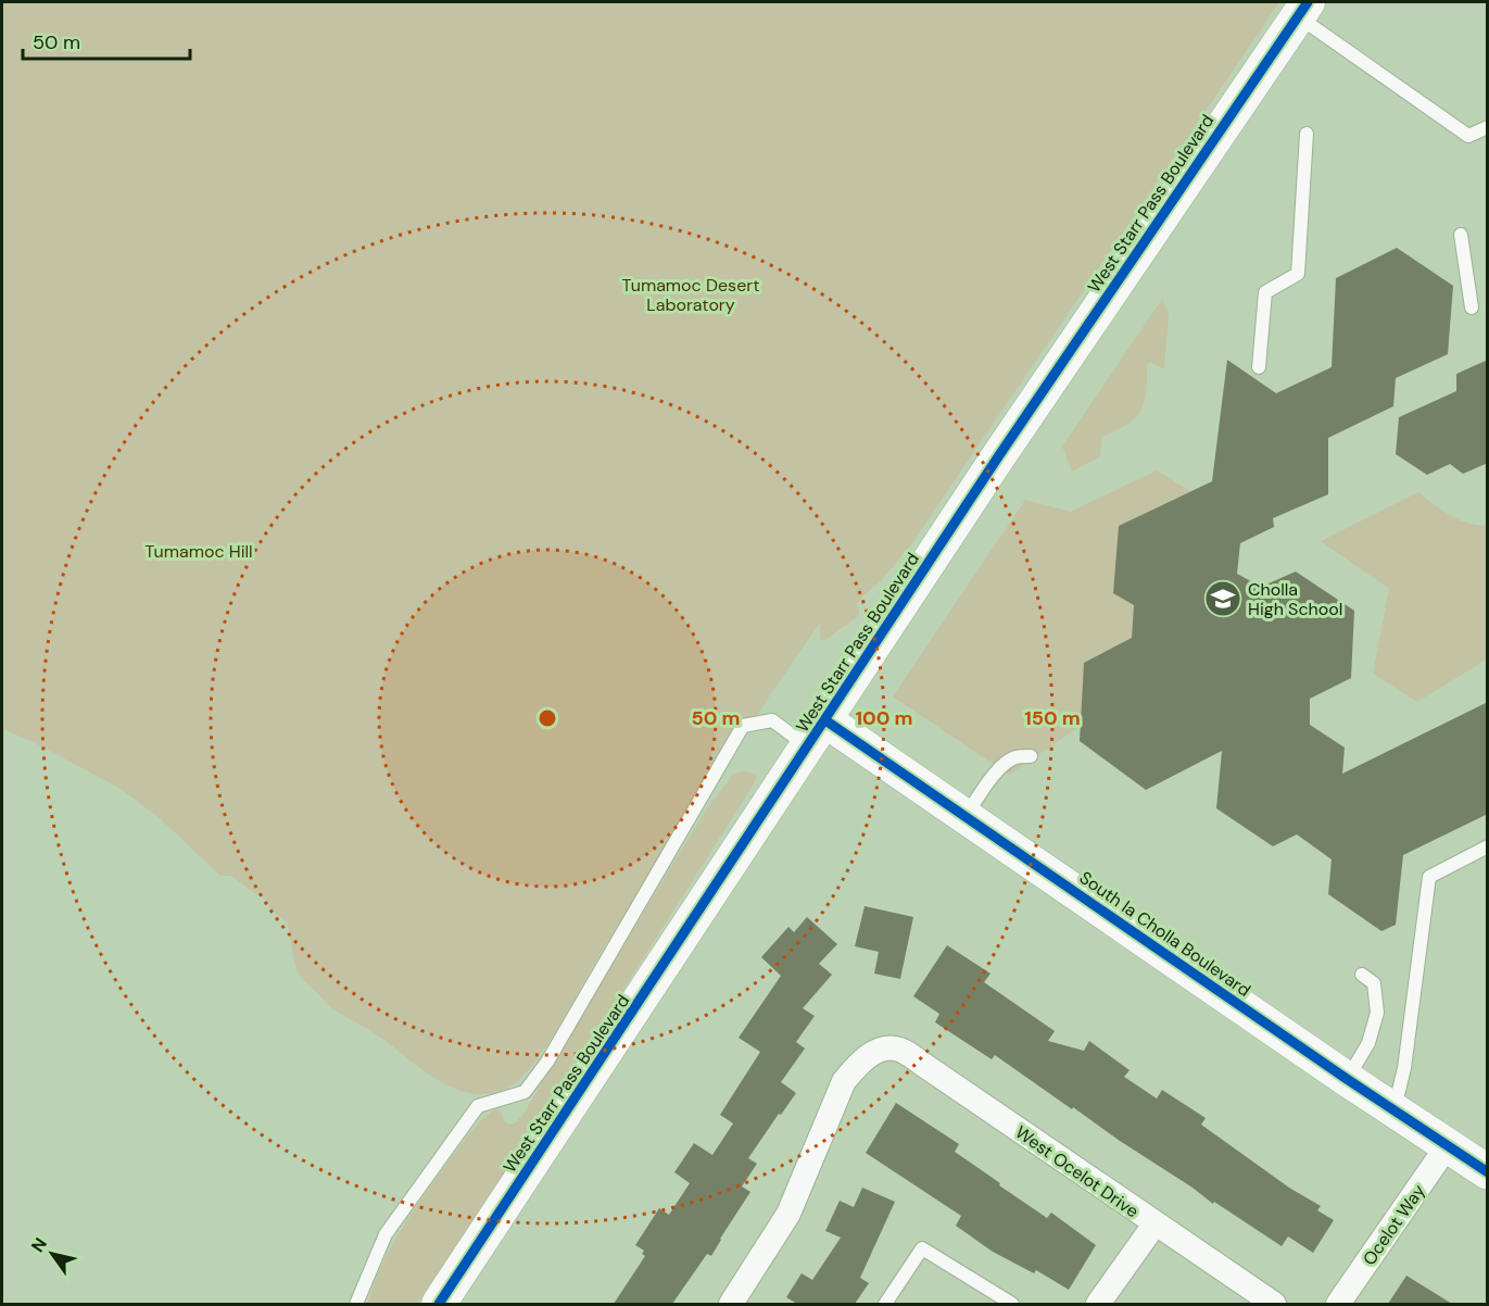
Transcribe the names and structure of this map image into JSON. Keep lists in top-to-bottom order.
{
  "streets": {
    "main road": ["West Starr Pass Boulevard", "South la Cholla Boulevard"],
    "street": ["West Ocelot Drive", "Ocelot Way"]
  },
  "crossings": [
    ["West Starr Pass Boulevard", "South la Cholla Boulevard"],
    ["South la Cholla Boulevard", "Ocelot Way"]
  ],
  "parks": ["Tumamoc Desert Laboratory", "Tumamoc Hill"],
  "places": {
    "school or university": ["Cholla High School"]
  },
  "scale_bar": "50 m",
  "north": "top left",
  "rings": ["50 m", "100 m", "150 m"]
}
